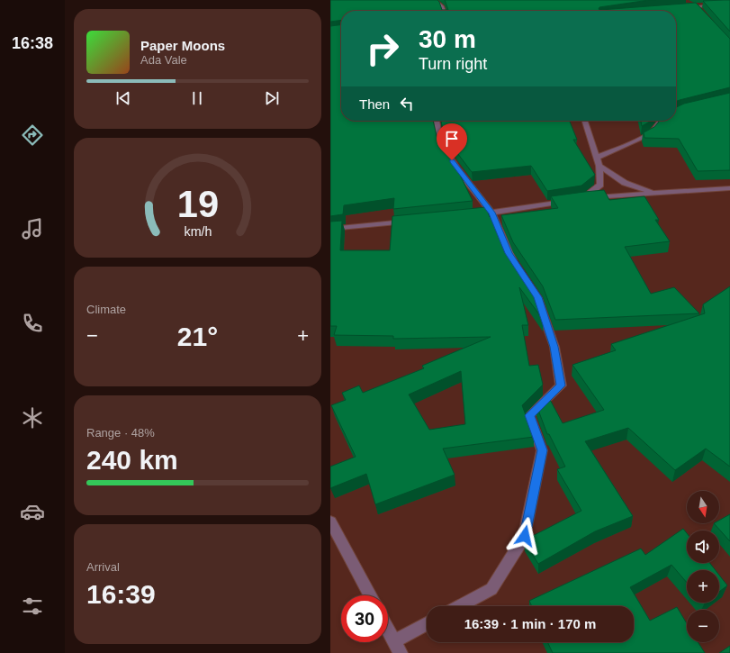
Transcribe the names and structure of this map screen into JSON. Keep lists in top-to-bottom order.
{
  "north": "bottom",
  "page": {
    "tabs": "16:38",
    "turn": ["30 m", "Turn right"],
    "song": ["Paper Moons", "Ada Vale"],
    "then": "Then",
    "tile": [
      "Climate",
      ["Range · 48%", "240 km"],
      ["Arrival", "16:39"]
    ],
    "heat": ["−", "21°", "+"],
    "map_buttons": ["+", "−"],
    "limit": "30",
    "trip": "16:39 · 1 min · 170 m",
    "gauge": ["19", "km/h"]
  }
}
